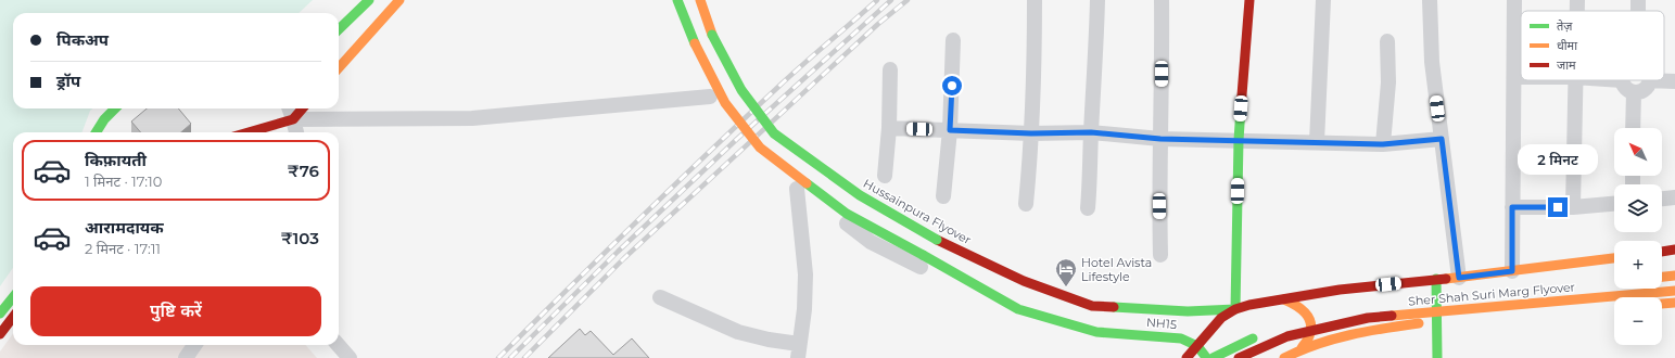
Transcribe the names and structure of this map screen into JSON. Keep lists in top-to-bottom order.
{
  "streets": {
    "main road": ["Hussainpura Flyover", "Sher Shah Suri Marg Flyover", "NH15"]
  },
  "places": {
    "hotel": ["Hotel Avista Lifestyle"]
  },
  "legend": ["तेज़", "धीमा", "जाम"],
  "north": "top left",
  "page": {
    "banner": ["पिकअप", "ड्रॉप"],
    "map_buttons": ["+", "−"],
    "list": [
      {
        "name": "किफ़ायती",
        "note": "1 मिनट · 17:10",
        "value": "₹76"
      },
      {
        "name": "आरामदायक",
        "note": "2 मिनट · 17:11",
        "value": "₹103"
      }
    ],
    "bubble": "2 मिनट",
    "buttons": "पुष्टि करें"
  }
}
